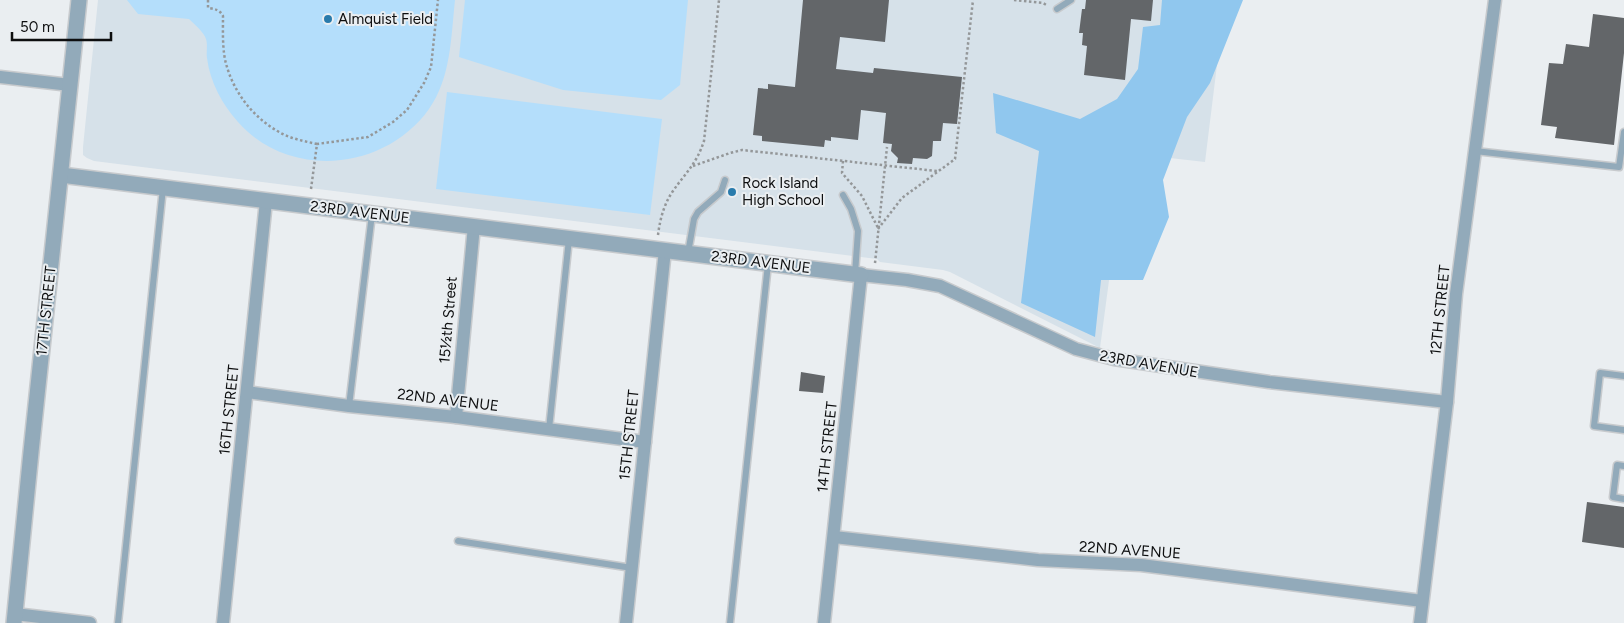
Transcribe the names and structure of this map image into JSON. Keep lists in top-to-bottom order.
{
  "streets": {
    "street": [
      "23RD AVENUE",
      "12TH STREET",
      "17TH STREET",
      "15½th Street",
      "22ND AVENUE",
      "16TH STREET",
      "15TH STREET",
      "14TH STREET"
    ]
  },
  "crossings": [
    ["23RD AVENUE", "12TH STREET"],
    ["23RD AVENUE", "17TH STREET"],
    ["23RD AVENUE", "15½th Street"],
    ["23RD AVENUE", "16TH STREET"],
    ["23RD AVENUE", "15TH STREET"],
    ["23RD AVENUE", "14TH STREET"],
    ["12TH STREET", "22ND AVENUE"],
    ["15½th Street", "22ND AVENUE"],
    ["22ND AVENUE", "16TH STREET"],
    ["22ND AVENUE", "15TH STREET"],
    ["22ND AVENUE", "14TH STREET"]
  ],
  "places": ["Almquist Field", "Rock Island High School"],
  "scale_bar": "50 m"
}
